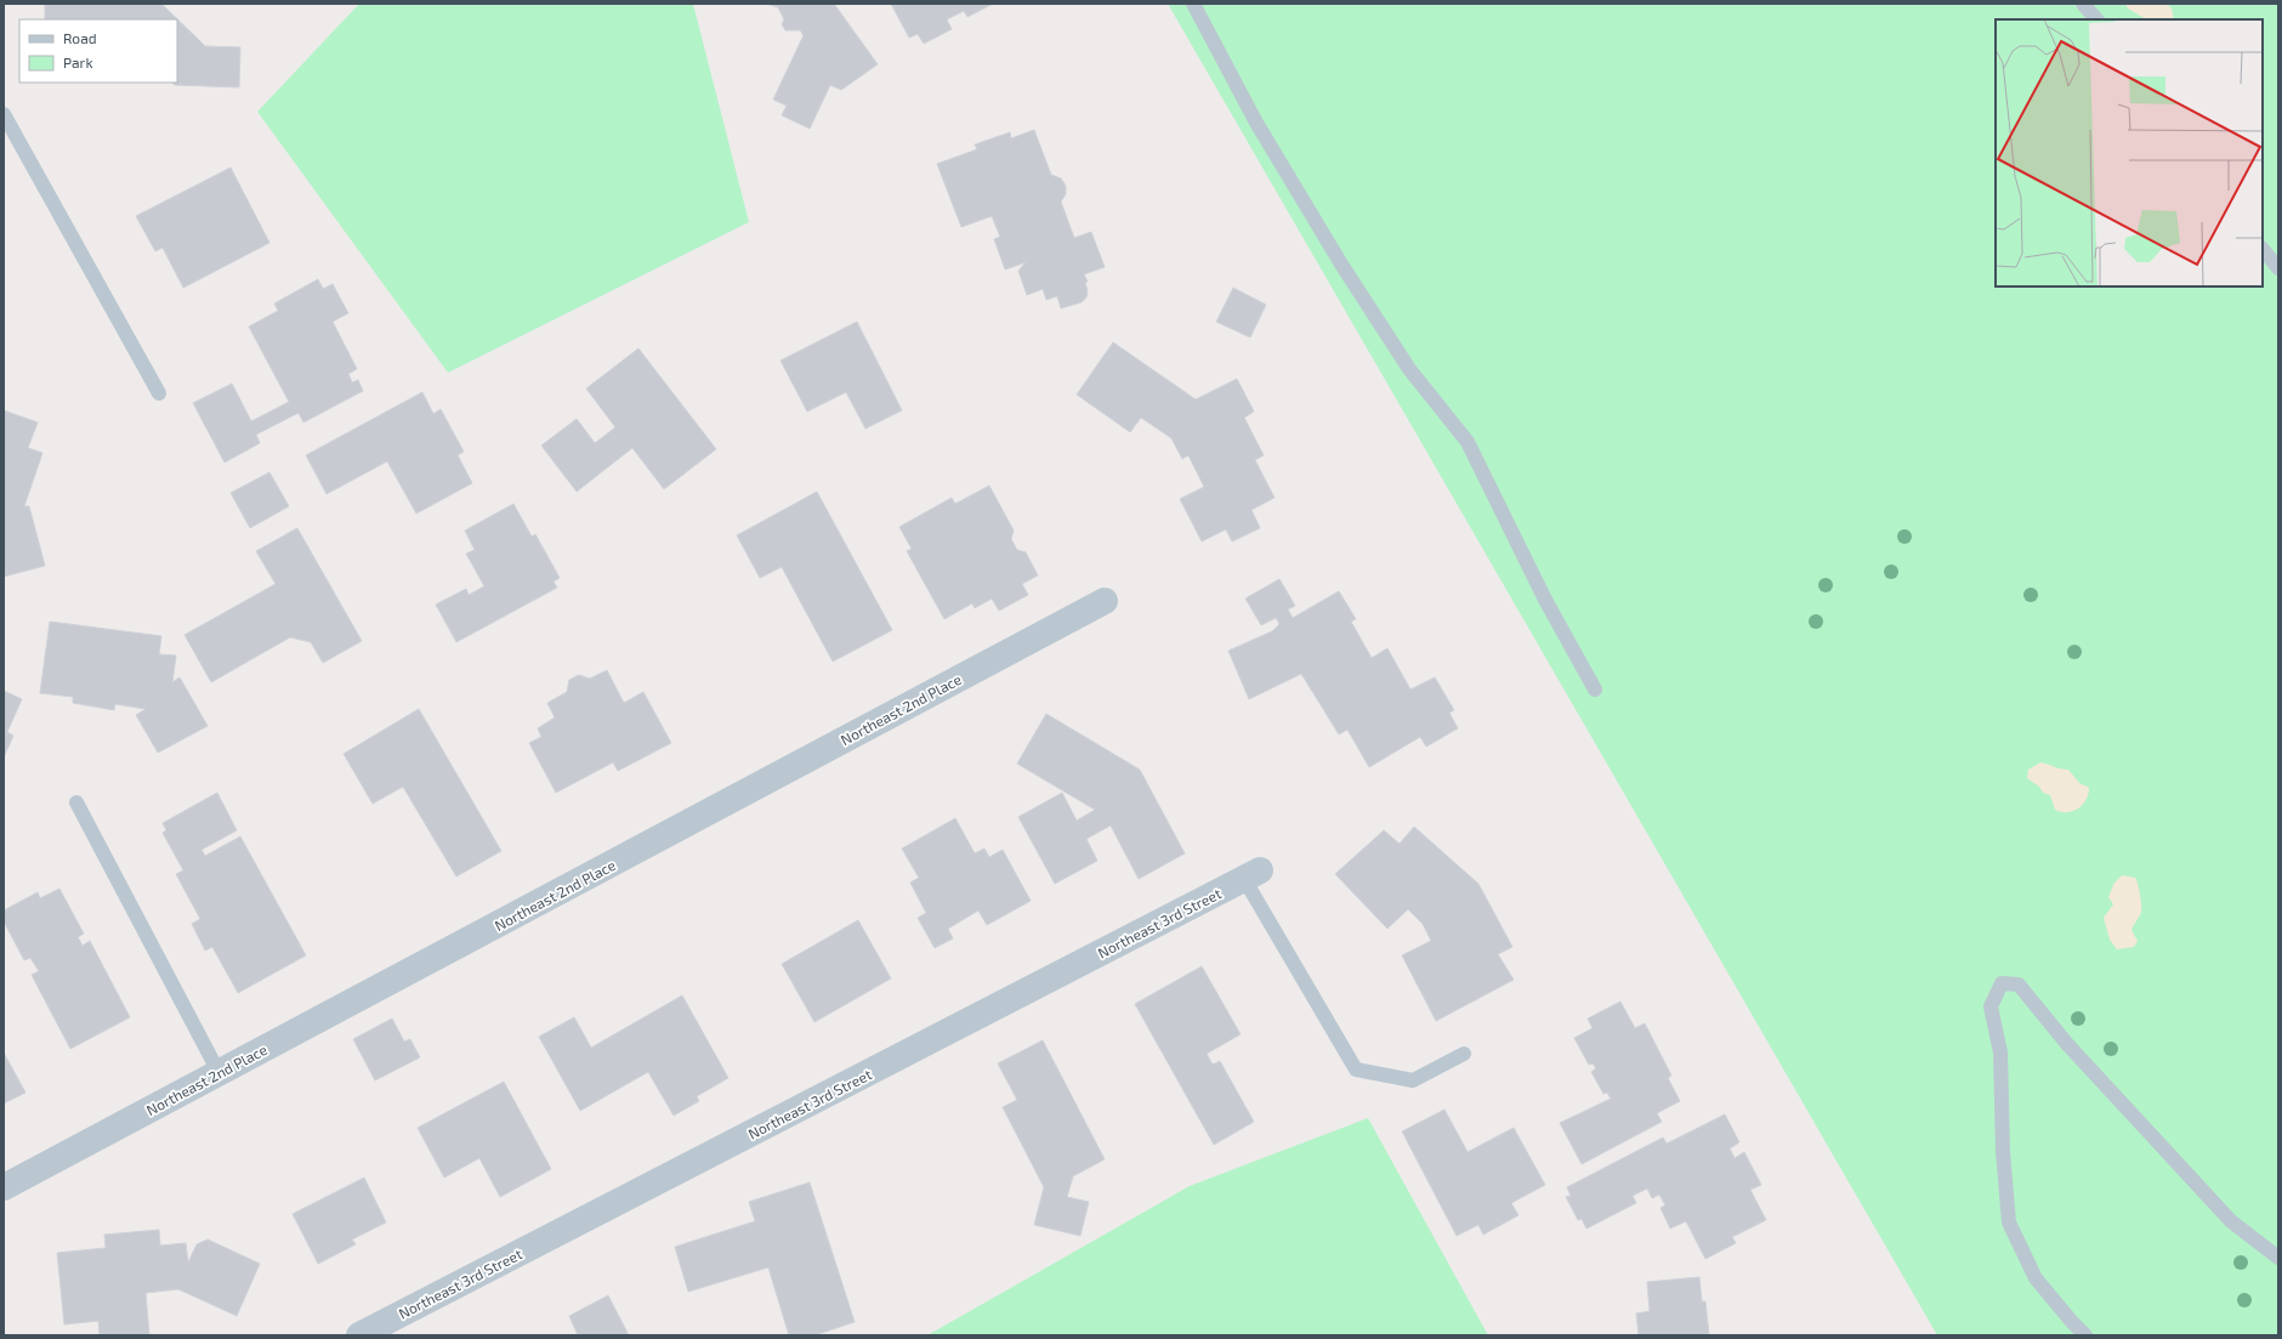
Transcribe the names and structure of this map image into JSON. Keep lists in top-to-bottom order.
{
  "streets": {
    "street": ["Northeast 2nd Place", "Northeast 3rd Street"]
  },
  "legend": ["Road", "Park"]
}
